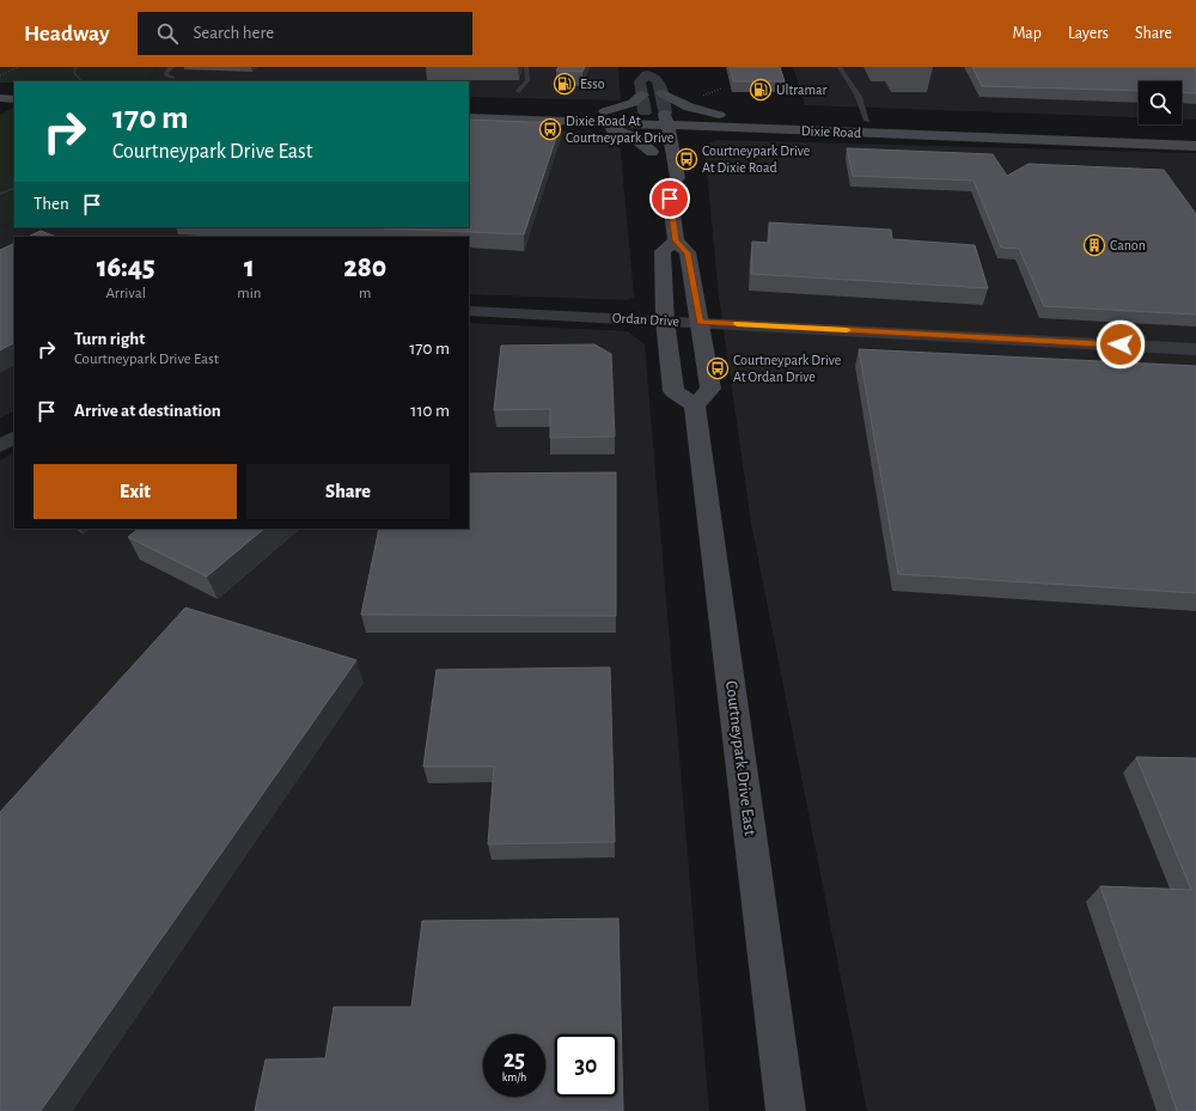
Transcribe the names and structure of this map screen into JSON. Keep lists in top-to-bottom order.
{
  "streets": {
    "main road": ["Dixie Road", "Courtneypark Drive East"],
    "street": ["Ordan Drive"]
  },
  "places": {
    "fuel station": ["Esso", "Ultramar"],
    "bus stop": ["Dixie Road At Courtneypark Drive", "Courtneypark Drive At Dixie Road", "Courtneypark Drive At Ordan Drive"],
    "building": ["Canon"]
  },
  "page": {
    "header": "Headway",
    "search": "Search here",
    "nav": ["Map", "Layers", "Share"],
    "turn": ["170 m", "Courtneypark Drive East"],
    "then": "Then",
    "eta": [
      "16:45",
      "Arrival",
      "1",
      "min",
      "280",
      "m"
    ],
    "list": [
      {
        "name": "Turn right",
        "note": "Courtneypark Drive East",
        "value": "170 m"
      },
      {
        "name": "Arrive at destination",
        "value": "110 m"
      }
    ],
    "buttons": ["Exit", "Share"],
    "speed": "25 km/h",
    "limit": "30"
  }
}
